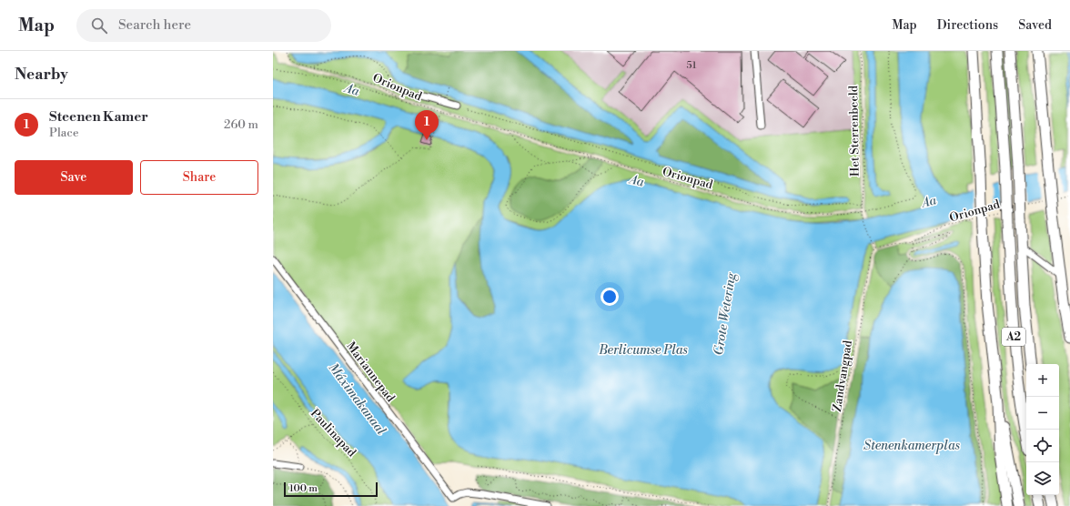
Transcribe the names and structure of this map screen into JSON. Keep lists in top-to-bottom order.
{
  "streets": {
    "highway": ["A2"],
    "street": ["Mariannepad"],
    "path": [
      "Orionpad",
      "Het Sterrenbeeld",
      "Zandvangpad",
      "Paulinapad"
    ]
  },
  "crossings": [
    ["Orionpad", "Het Sterrenbeeld"],
    ["Orionpad", "Zandvangpad"]
  ],
  "water": [
    "Aa",
    "Grote Wetering",
    "Berlicumse Plas",
    "Máximakanaal",
    "Stenenkamerplas"
  ],
  "house_numbers": ["51"],
  "scale_bar": "100 m",
  "page": {
    "header": "Map",
    "search": "Search here",
    "nav": ["Map", "Directions", "Saved"],
    "heading": "Nearby",
    "list": [
      {
        "mark": "1",
        "name": "Steenen Kamer",
        "note": "Place",
        "value": "260 m"
      }
    ],
    "pins": "1",
    "buttons": ["Save", "Share"],
    "map_buttons": ["+", "−"],
    "scale": "100 m"
  }
}
